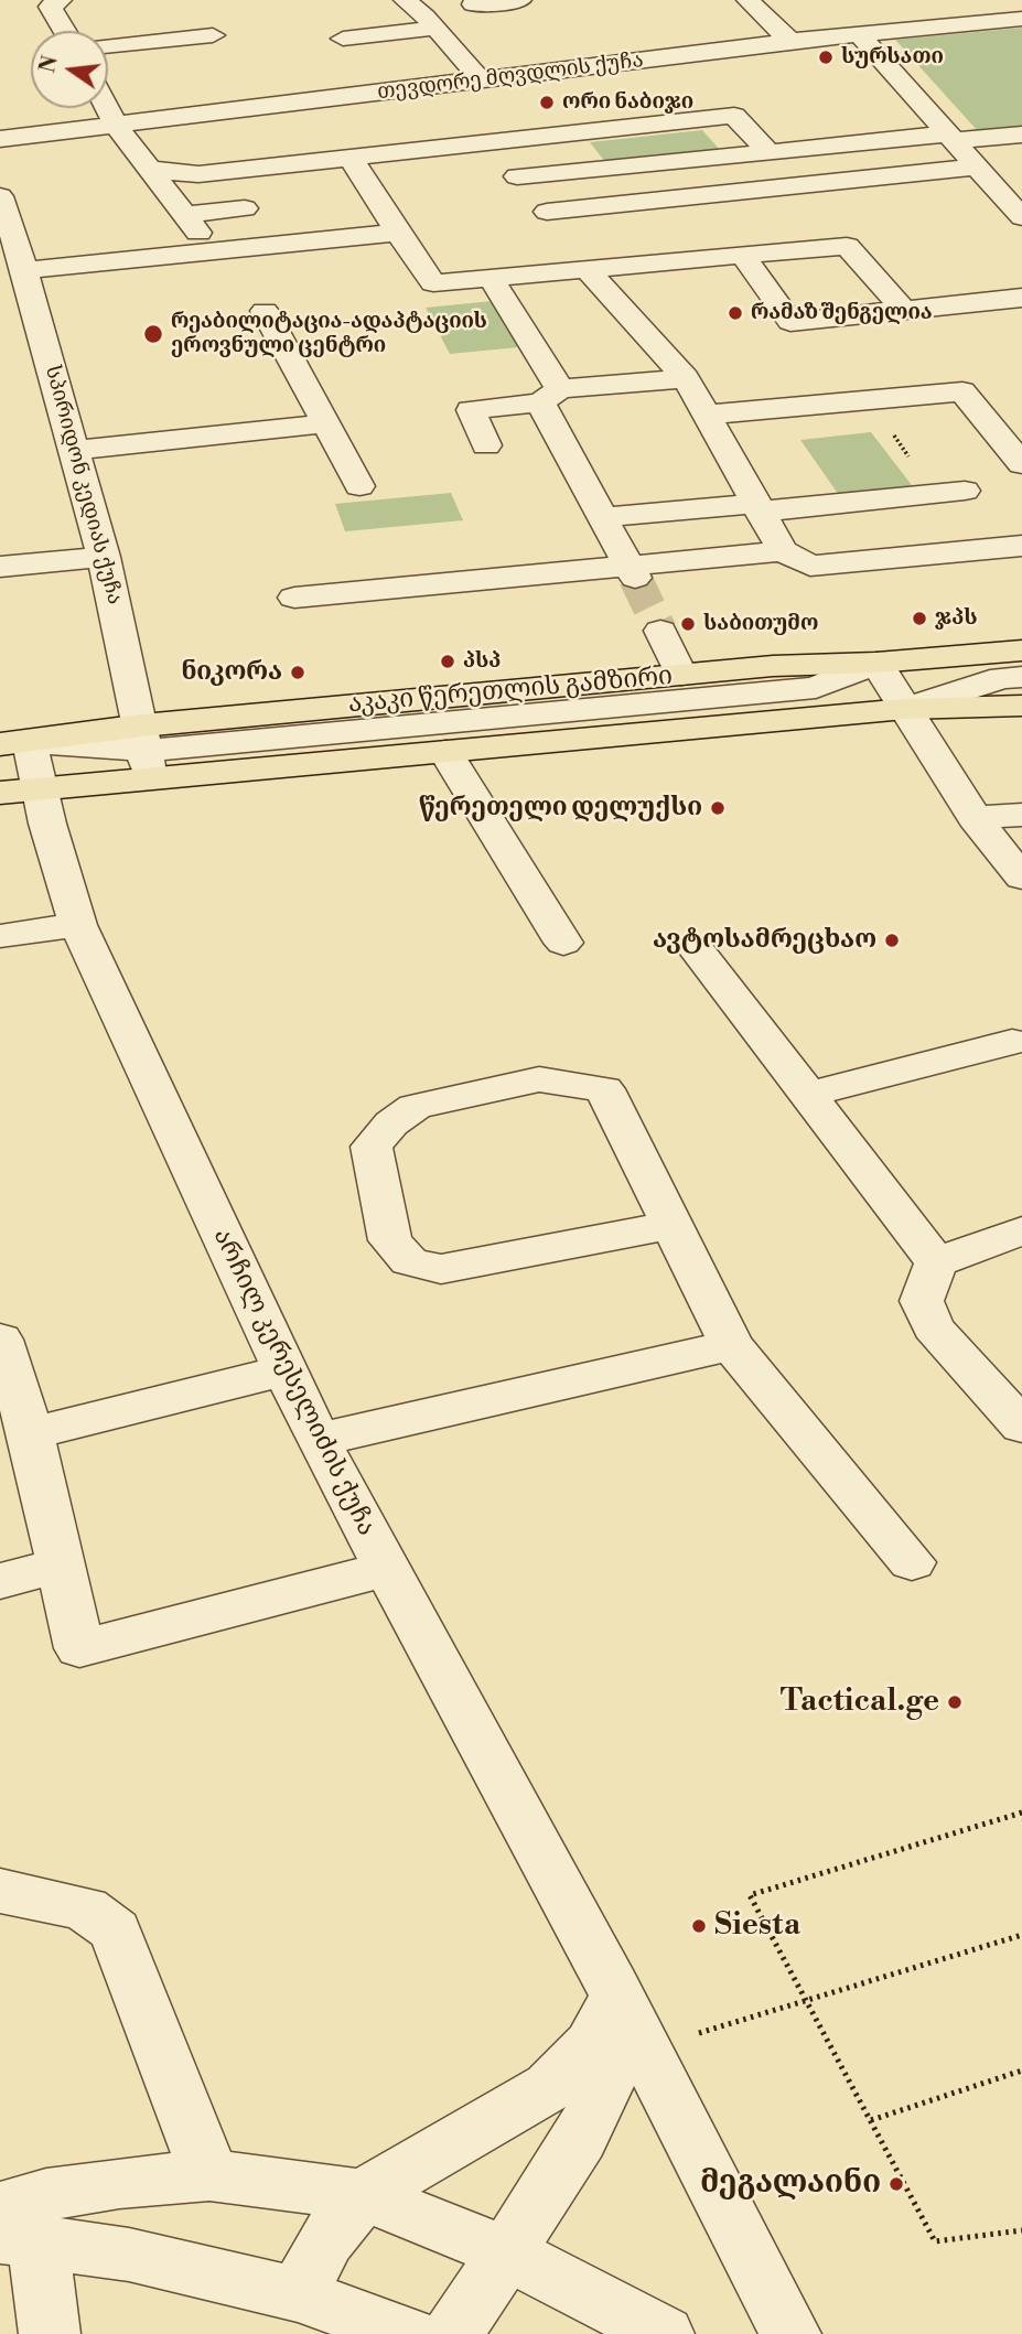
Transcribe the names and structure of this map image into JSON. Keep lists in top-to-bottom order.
{
  "streets": {
    "main road": ["აკაკი წერეთლის გამზირი"],
    "street": ["თევდორე მღვდლის ქუჩა", "სპირიდონ კედიას ქუჩა", "არჩილ კერესელიძის ქუჩა"]
  },
  "crossings": [
    ["სპირიდონ კედიას ქუჩა", "აკაკი წერეთლის გამზირი"],
    ["აკაკი წერეთლის გამზირი", "არჩილ კერესელიძის ქუჩა"]
  ],
  "places": [
    "სურსათი",
    "ორი ნაბიჯი",
    "რამაზ შენგელია",
    "რეაბილიტაცია-ადაპტაციის ეროვნული ცენტრი",
    "ჯპს",
    "საბითუმო",
    "პსპ",
    "ნიკორა",
    "წერეთელი დელუქსი",
    "ავტოსამრეცხაო",
    "Tactical.ge",
    "Siesta",
    "მეგალაინი"
  ],
  "north": "left"
}
